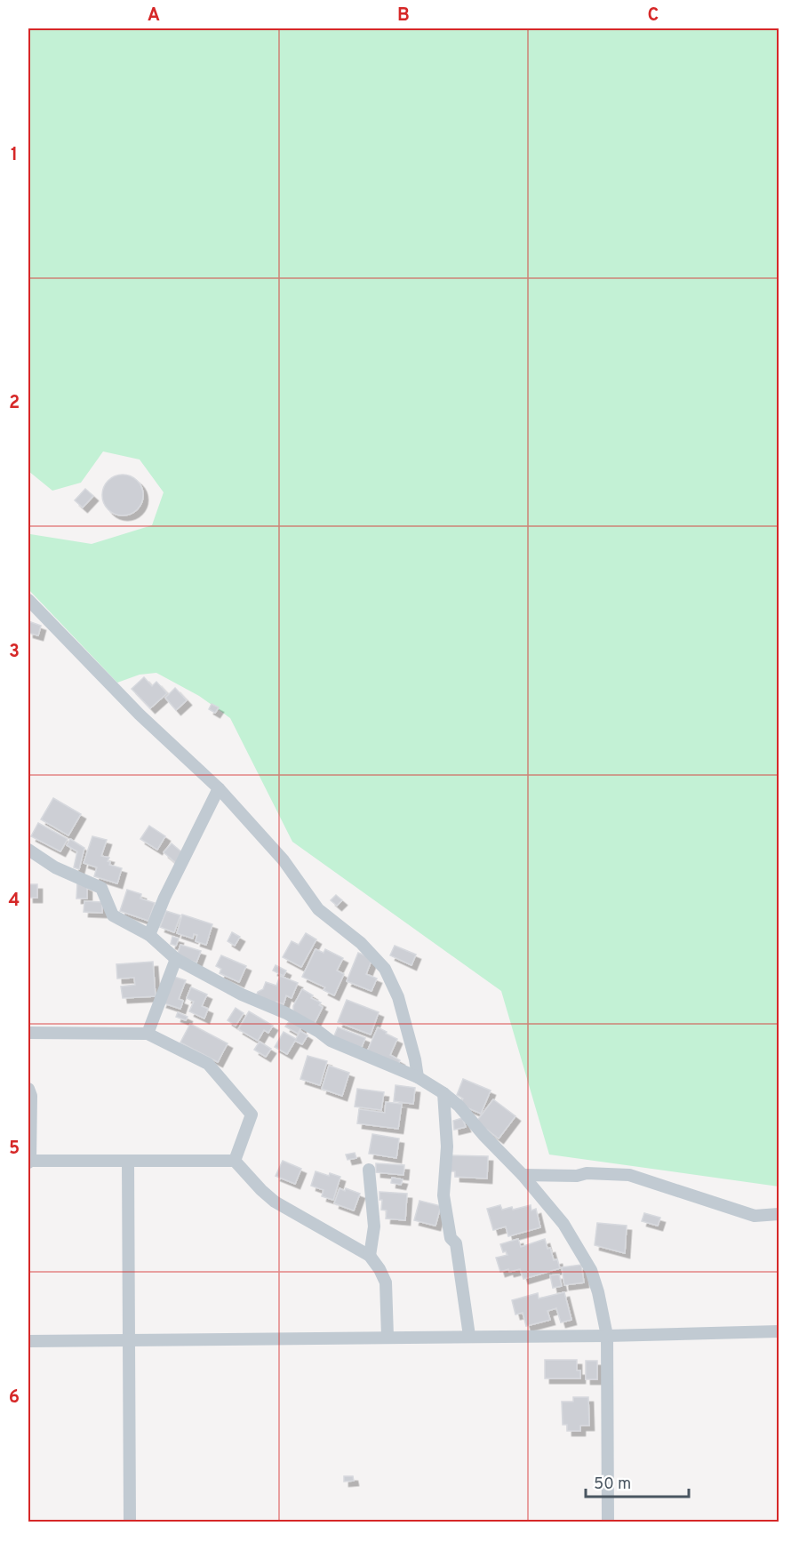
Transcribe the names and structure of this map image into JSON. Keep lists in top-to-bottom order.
{
  "scale_bar": "50 m",
  "grid": {
    "columns": ["A", "B", "C"],
    "rows": [
      "1",
      "2",
      "3",
      "4",
      "5",
      "6"
    ]
  }
}
